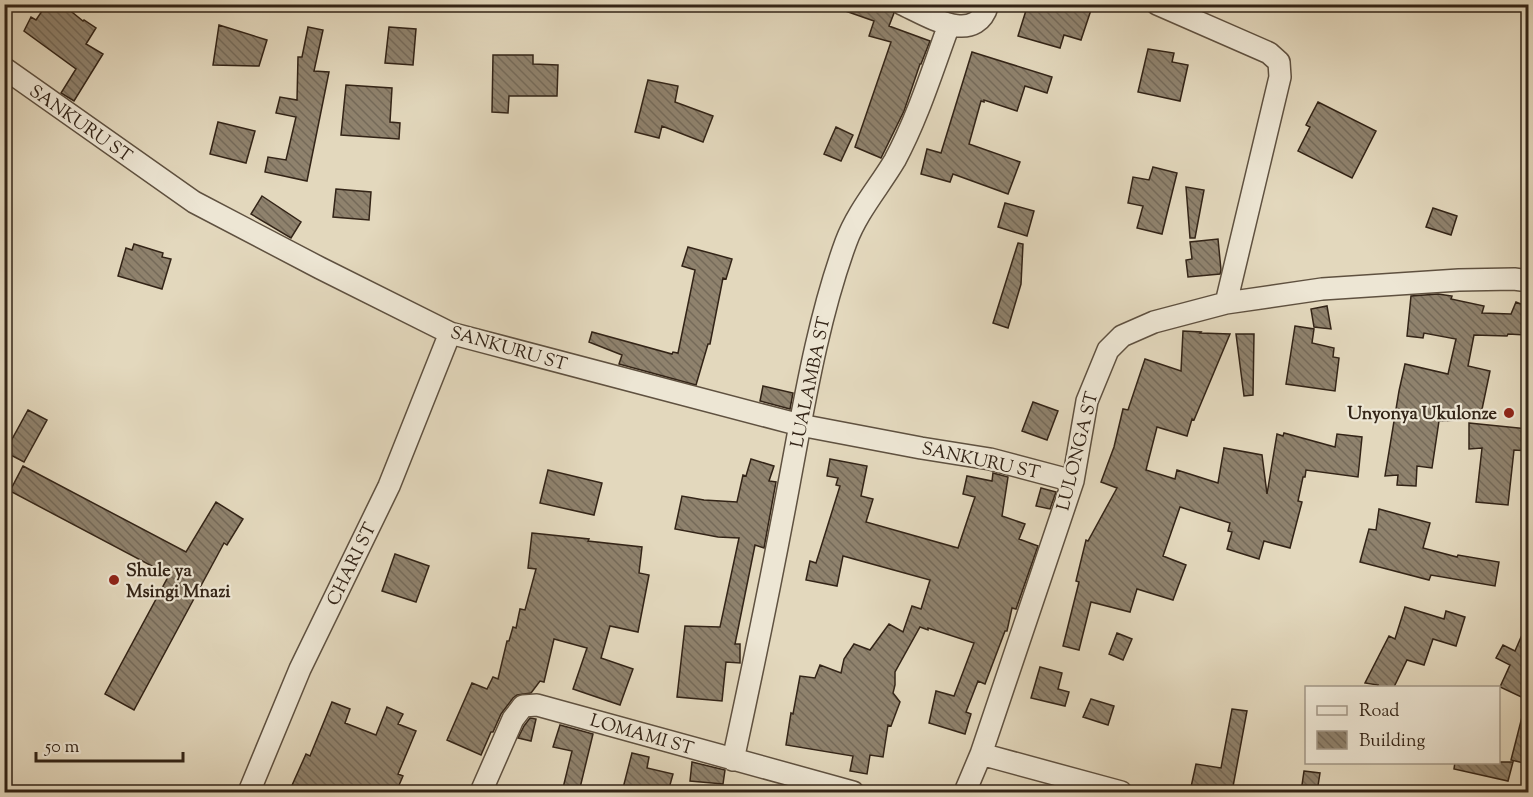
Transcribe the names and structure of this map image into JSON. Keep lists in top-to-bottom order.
{
  "streets": {
    "street": [
      "SANKURU ST",
      "LUALAMBA ST",
      "LULONGA ST",
      "CHARI ST",
      "LOMAMI ST"
    ]
  },
  "crossings": [
    ["SANKURU ST", "LUALAMBA ST"],
    ["SANKURU ST", "LULONGA ST"],
    ["SANKURU ST", "CHARI ST"],
    ["LUALAMBA ST", "LOMAMI ST"]
  ],
  "places": ["Unyonya Ukulonze", "Shule ya Msingi Mnazi"],
  "legend": ["Road", "Building"],
  "scale_bar": "50 m"
}
